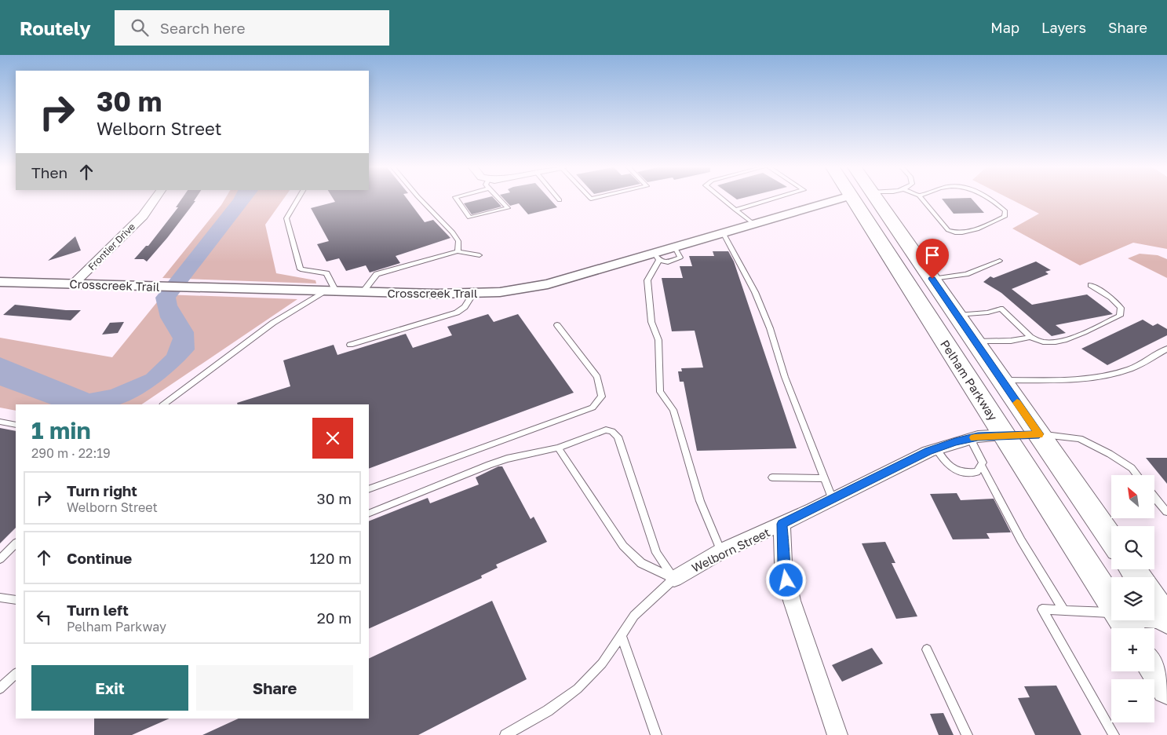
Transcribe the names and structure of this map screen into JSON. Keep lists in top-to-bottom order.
{
  "streets": {
    "main road": ["Pelham Parkway"],
    "street": ["Frontier Drive", "Crosscreek Trail", "Welborn Street"]
  },
  "crossings": [
    ["Frontier Drive", "Crosscreek Trail"],
    ["Pelham Parkway", "Welborn Street"]
  ],
  "north": "top left",
  "page": {
    "header": "Routely",
    "search": "Search here",
    "nav": ["Map", "Layers", "Share"],
    "turn": ["30 m", "Welborn Street"],
    "then": "Then",
    "heading": ["1 min", "290 m · 22:19"],
    "list": [
      {
        "name": "Turn right",
        "note": "Welborn Street",
        "value": "30 m"
      },
      {
        "name": "Continue",
        "value": "120 m"
      },
      {
        "name": "Turn left",
        "note": "Pelham Parkway",
        "value": "20 m"
      }
    ],
    "map_buttons": ["+", "−"],
    "buttons": ["Exit", "Share"]
  }
}
